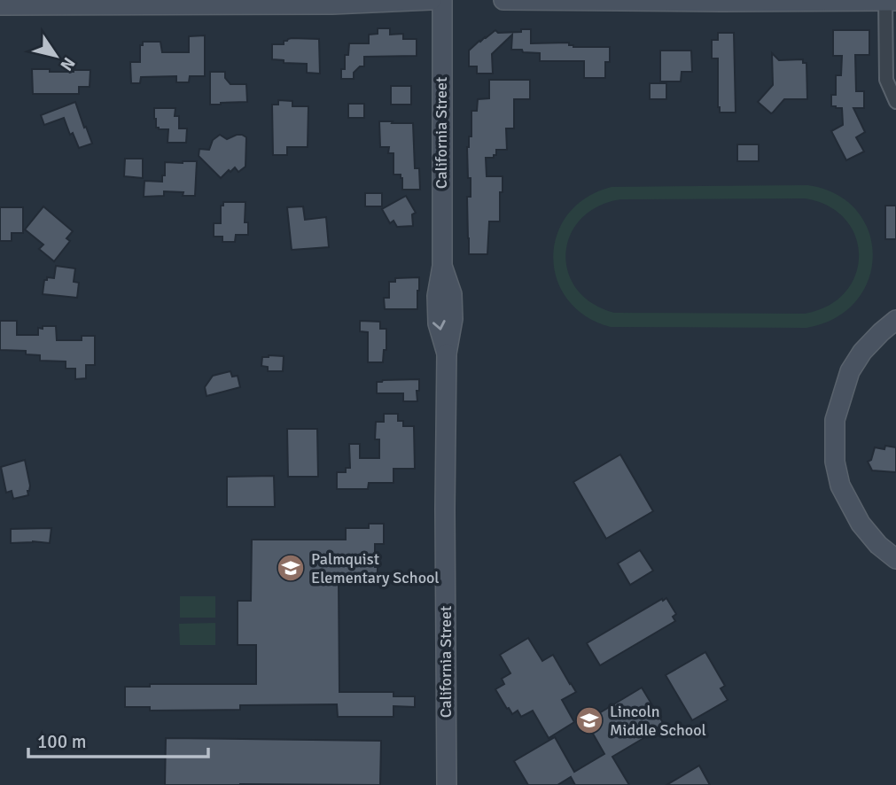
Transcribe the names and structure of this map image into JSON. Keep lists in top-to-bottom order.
{
  "streets": {
    "main road": ["California Street"]
  },
  "places": {
    "school or university": ["Palmquist Elementary School", "Lincoln Middle School"]
  },
  "scale_bar": "100 m",
  "north": "bottom right"
}
